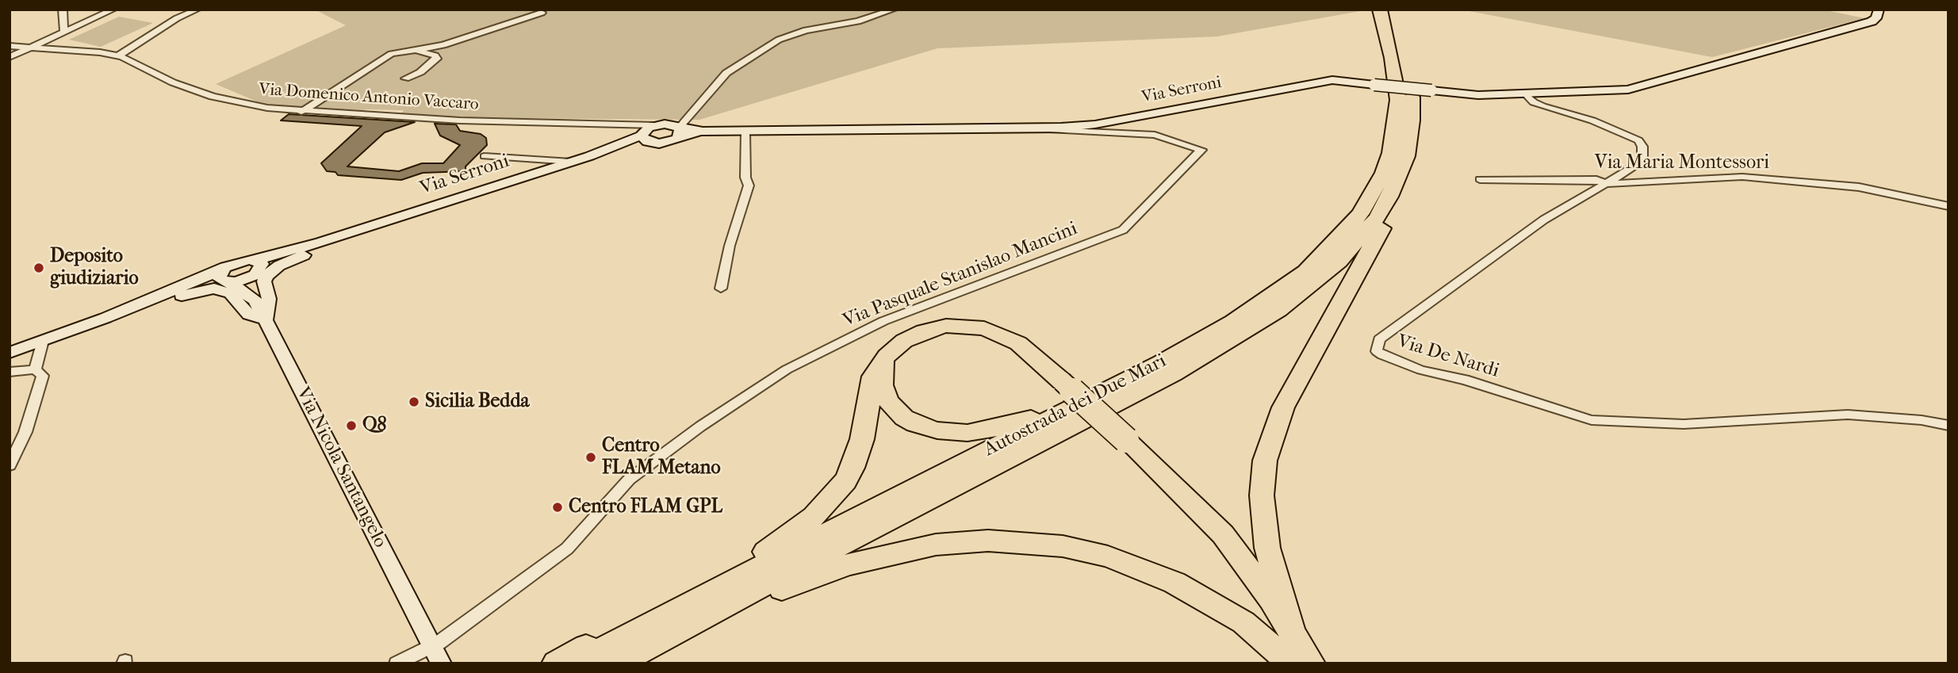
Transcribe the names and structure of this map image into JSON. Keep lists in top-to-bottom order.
{
  "streets": {
    "highway": ["Autostrada dei Due Mari"],
    "main road": ["Via Serroni", "Via Nicola Santangelo"],
    "street": [
      "Via Domenico Antonio Vaccaro",
      "Via Maria Montessori",
      "Via Pasquale Stanislao Mancini",
      "Via De Nardi"
    ]
  },
  "crossings": [
    ["Via Serroni", "Via Domenico Antonio Vaccaro"],
    ["Via Serroni", "Via Pasquale Stanislao Mancini"],
    ["Via Serroni", "Via De Nardi"],
    ["Via Maria Montessori", "Via De Nardi"],
    ["Via Pasquale Stanislao Mancini", "Via Nicola Santangelo"]
  ],
  "places": [
    "Deposito giudiziario",
    "Sicilia Bedda",
    "Q8",
    "Centro FLAM Metano",
    "Centro FLAM GPL"
  ]
}
